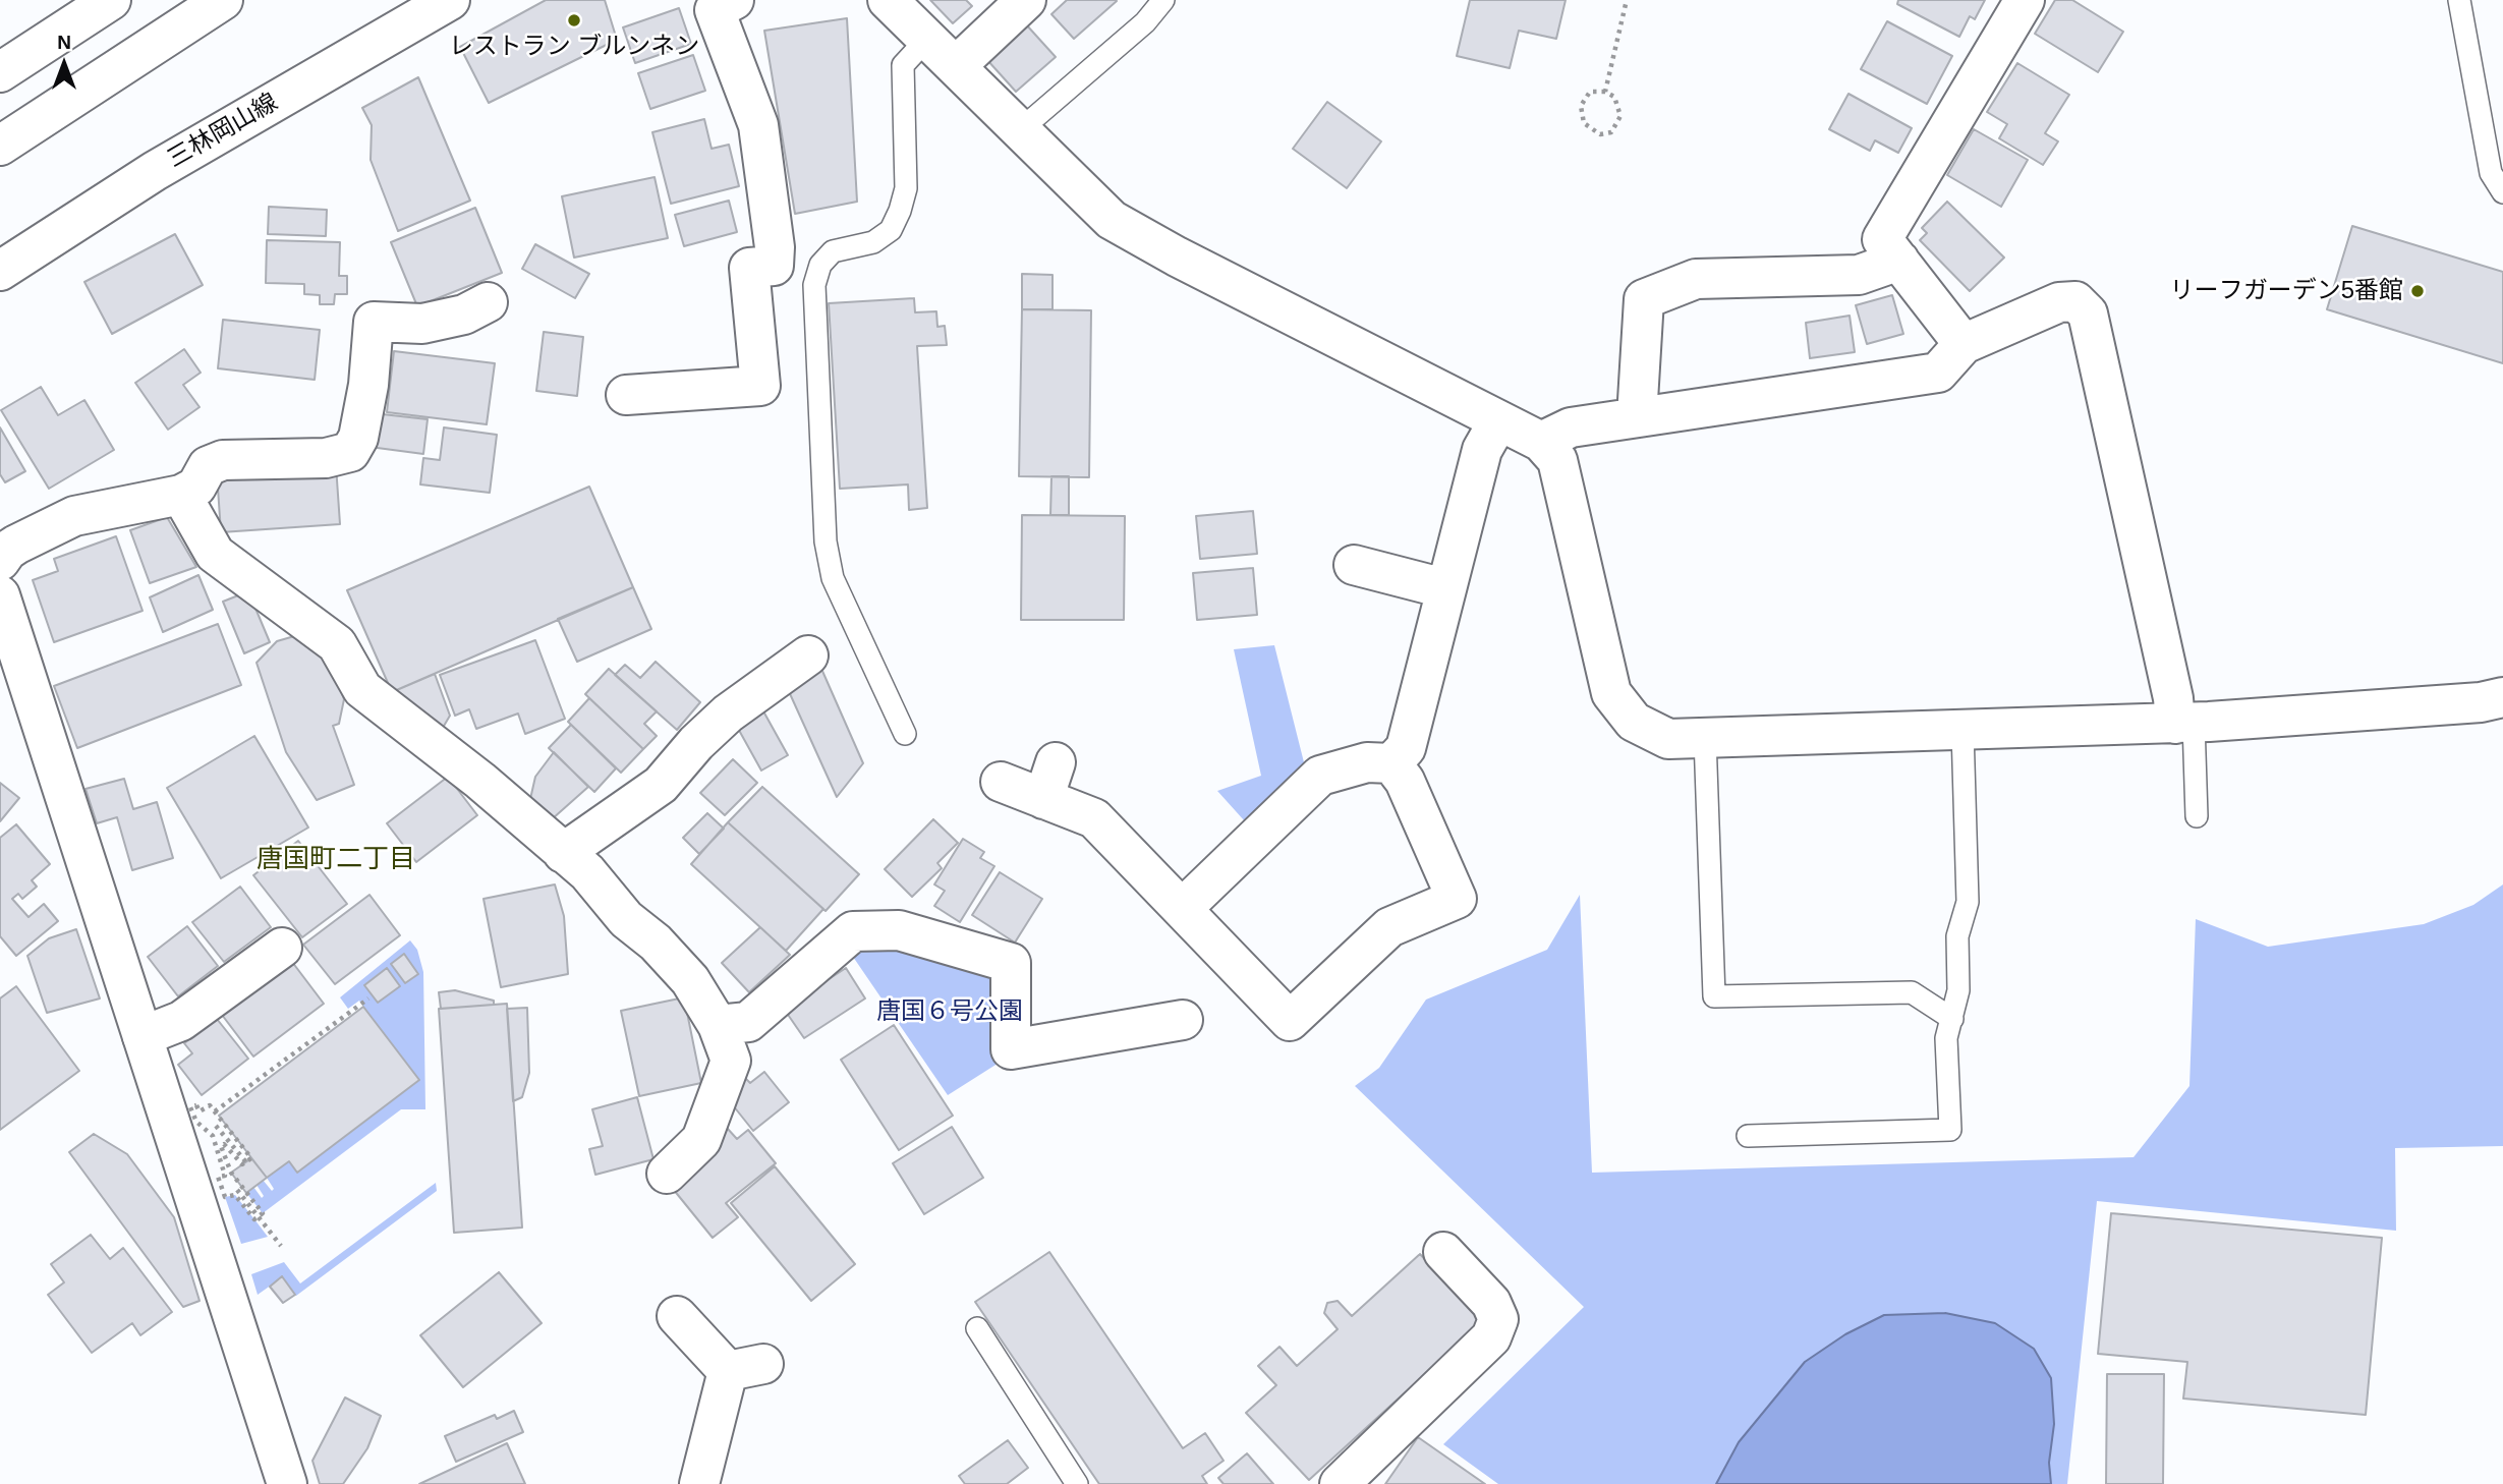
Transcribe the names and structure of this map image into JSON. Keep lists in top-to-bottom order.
{
  "streets": {
    "main road": ["三林岡山線"]
  },
  "districts": ["唐国町二丁目"],
  "parks": ["唐国６号公園"],
  "places": ["レストラン ブルンネン", "リーフガーデン5番館"],
  "north": "top"
}
